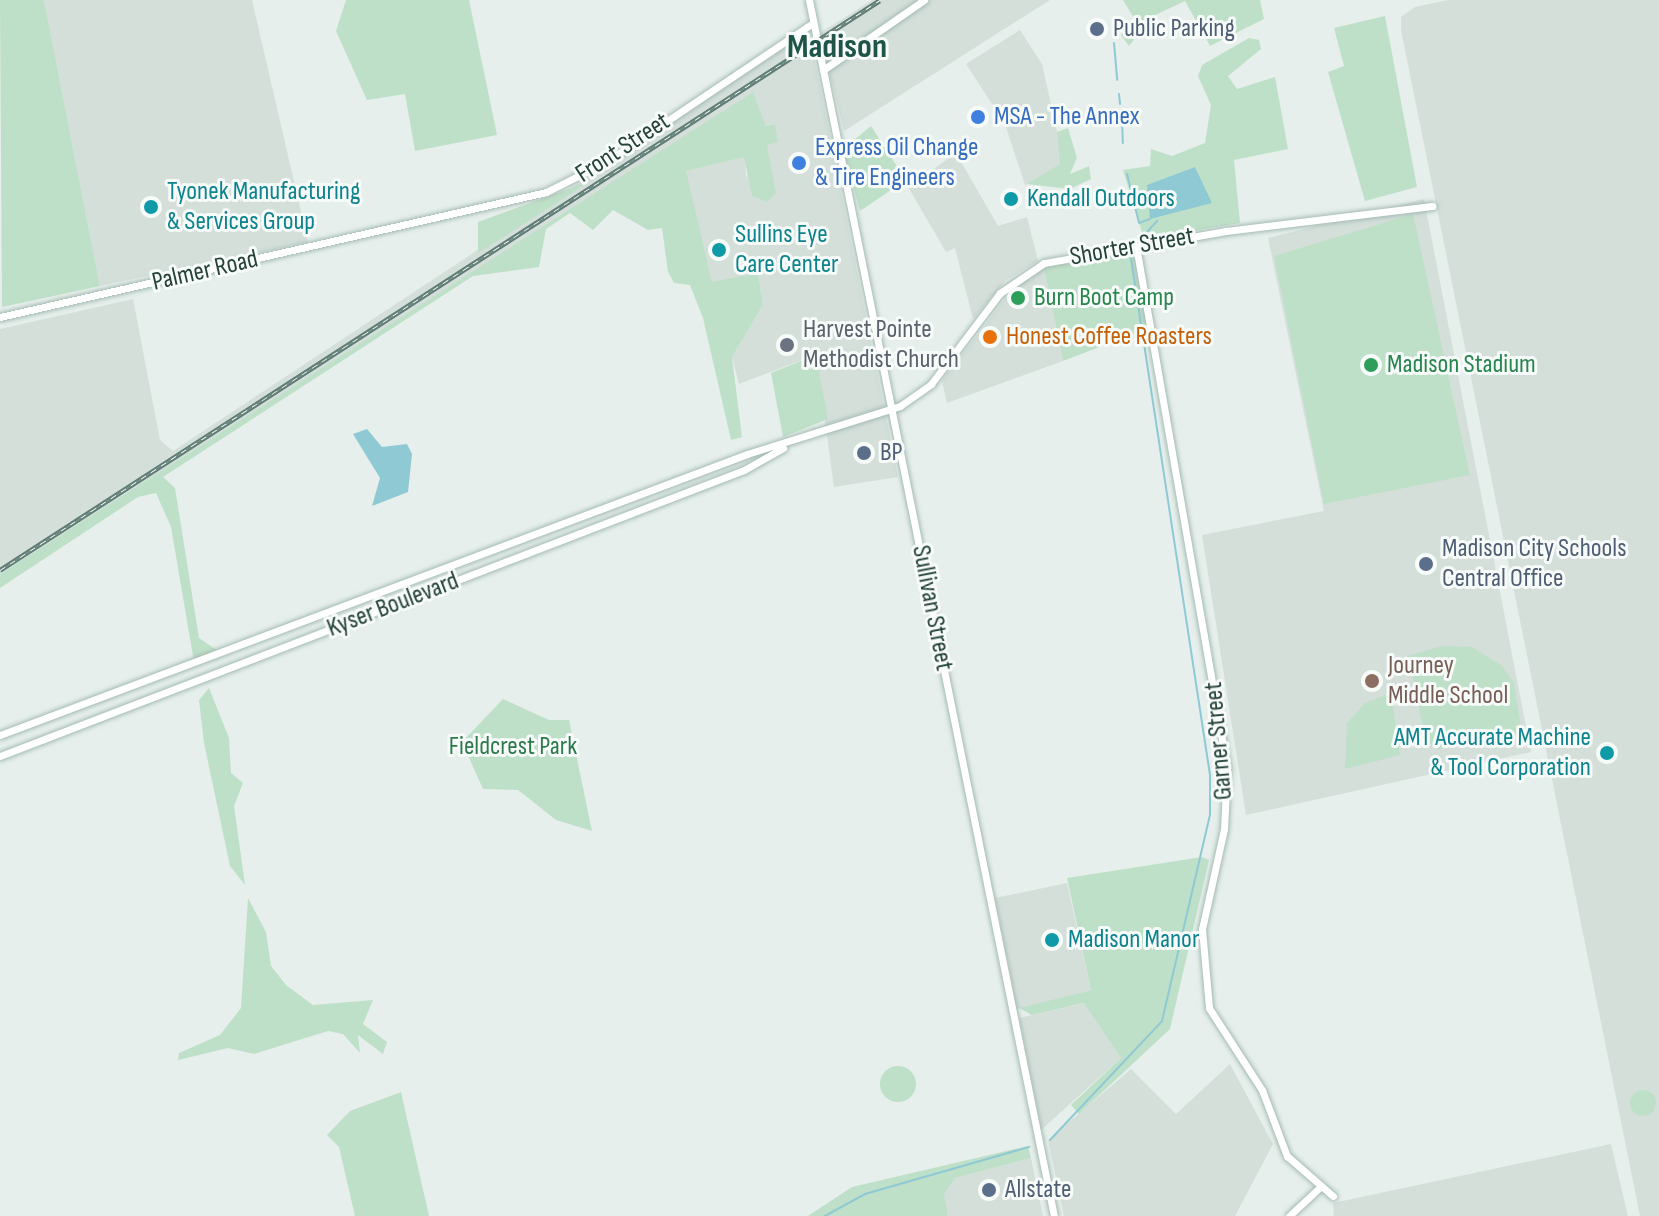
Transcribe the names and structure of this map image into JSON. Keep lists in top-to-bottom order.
{
  "streets": {
    "street": [
      "Front Street",
      "Shorter Street",
      "Palmer Road",
      "Kyser Boulevard",
      "Sullivan Street",
      "Garner Street"
    ]
  },
  "crossings": [
    ["Front Street", "Palmer Road"],
    ["Front Street", "Sullivan Street"],
    ["Shorter Street", "Kyser Boulevard"],
    ["Shorter Street", "Sullivan Street"],
    ["Shorter Street", "Garner Street"],
    ["Kyser Boulevard", "Sullivan Street"]
  ],
  "districts": ["Madison"],
  "parks": ["Fieldcrest Park"],
  "places": [
    "Public Parking",
    "MSA - The Annex",
    "Express Oil Change & Tire Engineers",
    "Kendall Outdoors",
    "Tyonek Manufacturing & Services Group",
    "Sullins Eye Care Center",
    "Burn Boot Camp",
    "Honest Coffee Roasters",
    "Harvest Pointe Methodist Church",
    "Madison Stadium",
    "BP",
    "Madison City Schools Central Office",
    "Journey Middle School",
    "AMT Accurate Machine & Tool Corporation",
    "Madison Manor",
    "Allstate"
  ]
}
